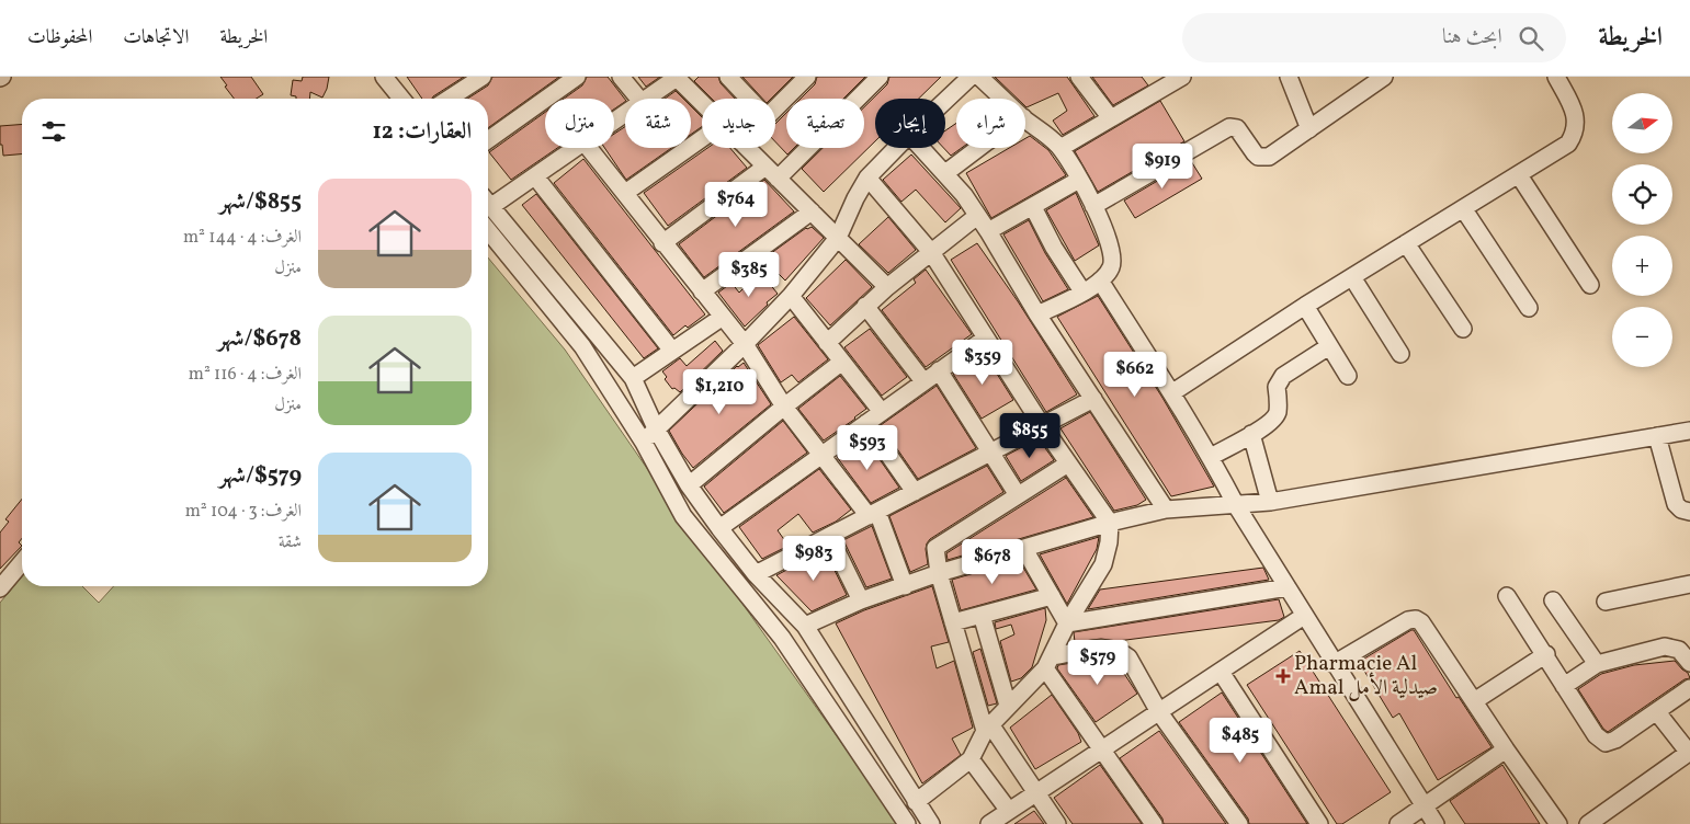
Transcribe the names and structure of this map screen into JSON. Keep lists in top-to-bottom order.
{
  "places": {
    "health": ["Pharmacie Al Amal صيدلية الأمل"]
  },
  "north": "right",
  "page": {
    "header": "الخريطة",
    "search": "ابحث هنا",
    "nav": ["الخريطة", "الاتجاهات", "المحفوظات"],
    "map_buttons": ["+", "−"],
    "chip": [
      "شراء",
      "إيجار",
      "تصفية",
      "جديد",
      "شقة",
      "منزل"
    ],
    "heading": "العقارات: 12",
    "price": [
      "$919",
      "$764",
      "$385",
      "$359",
      "$662",
      "$1,210",
      "$855",
      "$593",
      "$983",
      "$678",
      "$579",
      "$485"
    ],
    "list": [
      {
        "name": "$855/شهر",
        "note": "الغرف: 4 · 144 m² · منزل"
      },
      {
        "name": "$678/شهر",
        "note": "الغرف: 4 · 116 m² · منزل"
      },
      {
        "name": "$579/شهر",
        "note": "الغرف: 3 · 104 m² · شقة"
      }
    ]
  }
}
